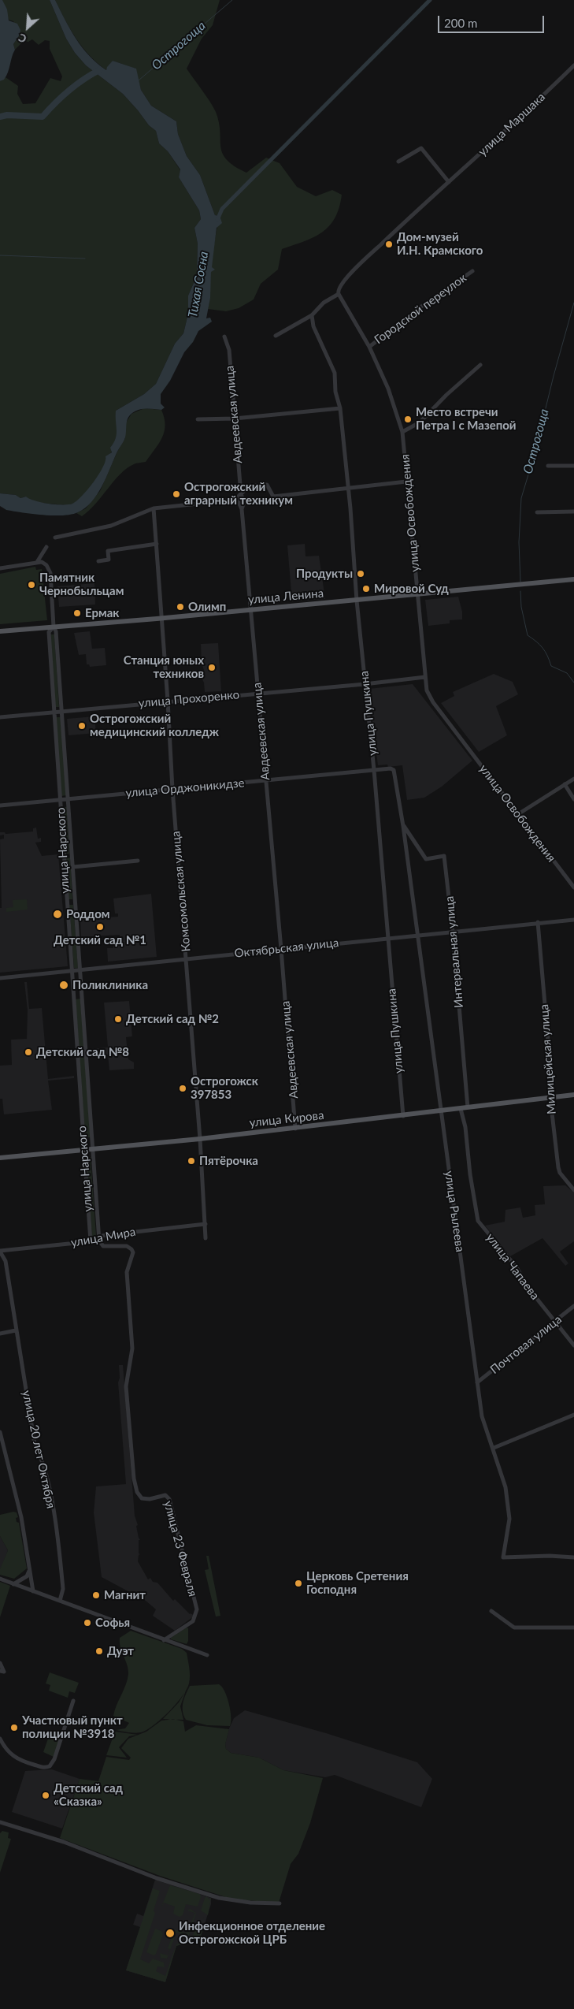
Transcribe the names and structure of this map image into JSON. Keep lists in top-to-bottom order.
{
  "streets": {
    "main road": ["улица Ленина", "улица Кирова"],
    "street": [
      "улица Маршака",
      "Городской переулок",
      "Авдеевская улица",
      "улица Освобождения",
      "улица Прохоренко",
      "улица Пушкина",
      "улица Орджоникидзе",
      "улица Нарского",
      "Комсомольская улица",
      "Октябрьская улица",
      "Интервальная улица",
      "Милицейская улица",
      "улица Рылеева",
      "улица Мира",
      "улица Чапаева",
      "Почтовая улица",
      "улица 20 лет Октября",
      "улица 23 Февраля"
    ]
  },
  "crossings": [
    ["улица Маршака", "улица Освобождения"],
    ["Городской переулок", "улица Освобождения"],
    ["Авдеевская улица", "улица Ленина"],
    ["Авдеевская улица", "улица Прохоренко"],
    ["Авдеевская улица", "улица Орджоникидзе"],
    ["Авдеевская улица", "Октябрьская улица"],
    ["Авдеевская улица", "улица Кирова"],
    ["улица Освобождения", "улица Ленина"],
    ["улица Освобождения", "улица Прохоренко"],
    ["улица Ленина", "улица Пушкина"],
    ["улица Ленина", "улица Нарского"],
    ["улица Ленина", "Комсомольская улица"],
    ["улица Прохоренко", "улица Пушкина"],
    ["улица Прохоренко", "улица Нарского"],
    ["улица Прохоренко", "Комсомольская улица"],
    ["улица Пушкина", "улица Орджоникидзе"],
    ["улица Пушкина", "Октябрьская улица"],
    ["улица Пушкина", "улица Кирова"],
    ["улица Орджоникидзе", "улица Нарского"],
    ["улица Орджоникидзе", "Комсомольская улица"],
    ["улица Орджоникидзе", "Интервальная улица"],
    ["улица Нарского", "Октябрьская улица"],
    ["улица Нарского", "улица Кирова"],
    ["улица Нарского", "улица Мира"],
    ["улица Нарского", "улица 23 Февраля"],
    ["Комсомольская улица", "Октябрьская улица"],
    ["Комсомольская улица", "улица Кирова"],
    ["Комсомольская улица", "улица Мира"],
    ["Октябрьская улица", "Интервальная улица"],
    ["Октябрьская улица", "Милицейская улица"],
    ["Октябрьская улица", "улица Рылеева"],
    ["Интервальная улица", "улица Кирова"],
    ["Интервальная улица", "улица Рылеева"],
    ["Милицейская улица", "улица Кирова"],
    ["улица Кирова", "улица Рылеева"],
    ["улица Кирова", "улица Чапаева"],
    ["улица Рылеева", "Почтовая улица"],
    ["улица Мира", "улица 20 лет Октября"],
    ["улица Мира", "улица 23 Февраля"],
    ["улица Чапаева", "Почтовая улица"]
  ],
  "water": ["Острогоща", "Тихая Сосна"],
  "places": [
    "Дом-музей И.Н. Крамского",
    "Место встречи Петра I с Мазепой",
    "Острогожский аграрный техникум",
    "Продукты",
    "Памятник Чернобыльцам",
    "Мировой Суд",
    "Олимп",
    "Ермак",
    "Станция юных техников",
    "Острогожский медицинский колледж",
    "Роддом",
    "Детский сад №1",
    "Поликлиника",
    "Детский сад №2",
    "Детский сад №8",
    "Острогожск 397853",
    "Пятёрочка",
    "Церковь Сретения Господня",
    "Магнит",
    "Софья",
    "Дуэт",
    "Участковый пункт полиции №3918",
    "Детский сад «Сказка»",
    "Инфекционное отделение Острогожской ЦРБ"
  ],
  "scale_bar": "200 m",
  "north": "bottom left"
}
